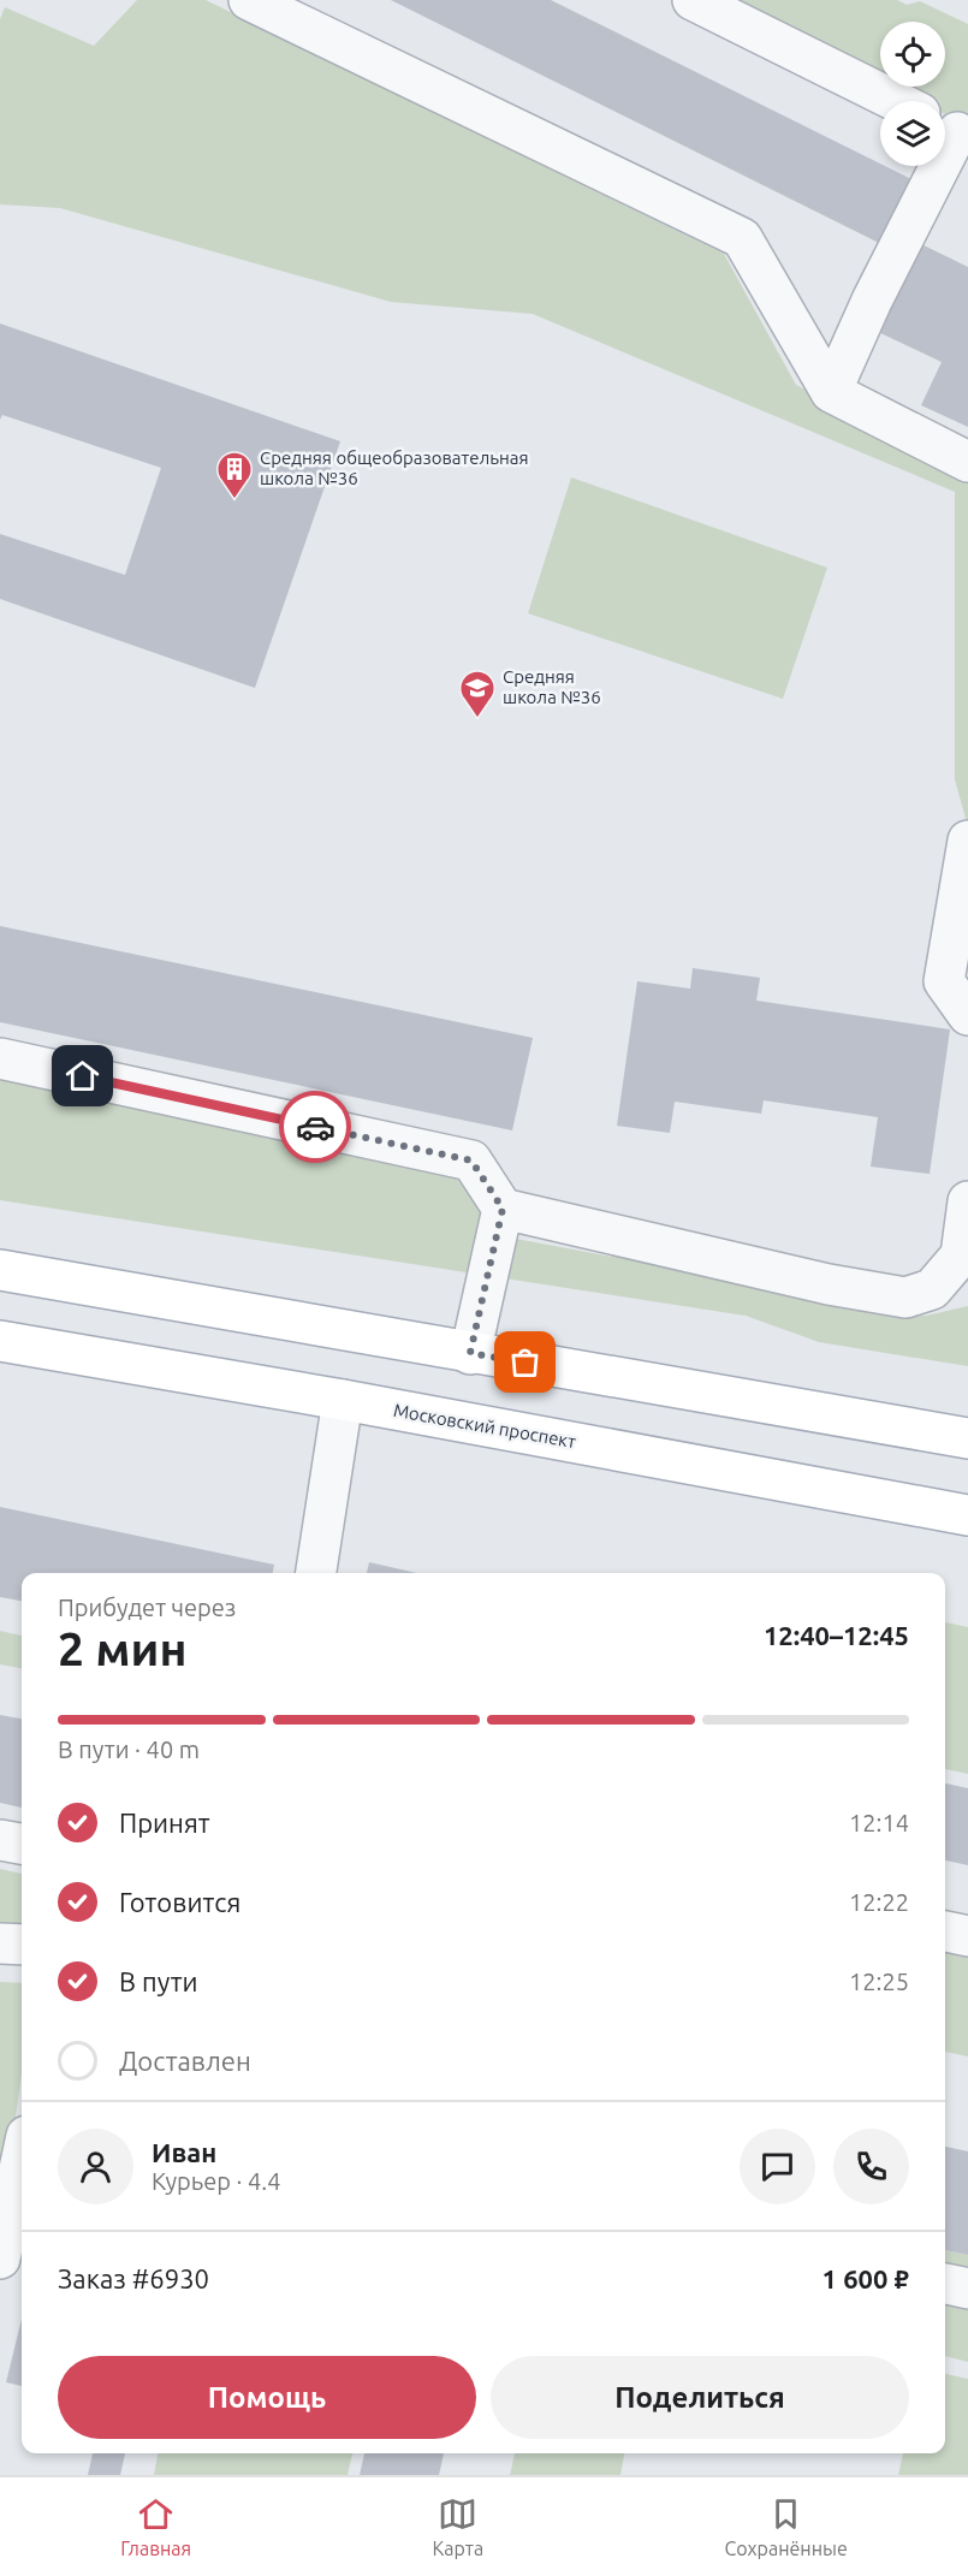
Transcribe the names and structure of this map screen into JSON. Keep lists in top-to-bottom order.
{
  "streets": {
    "main road": ["Московский проспект"]
  },
  "places": {
    "building": ["Средняя общеобразовательная школа №36"],
    "school or university": ["Средняя школа №36"]
  },
  "page": {
    "heading": ["2 мин", "Прибудет через", "12:40–12:45"],
    "panel": [
      "Иван",
      "Курьер · 4.4",
      "Заказ #6930",
      "1 600 ₽"
    ],
    "bar": "В пути · 40 m",
    "list": [
      ["Принят", "12:14"],
      ["Готовится", "12:22"],
      ["В пути", "12:25"],
      "Доставлен"
    ],
    "buttons": ["Помощь", "Поделиться"],
    "tabs": ["Главная", "Карта", "Сохранённые"]
  }
}
